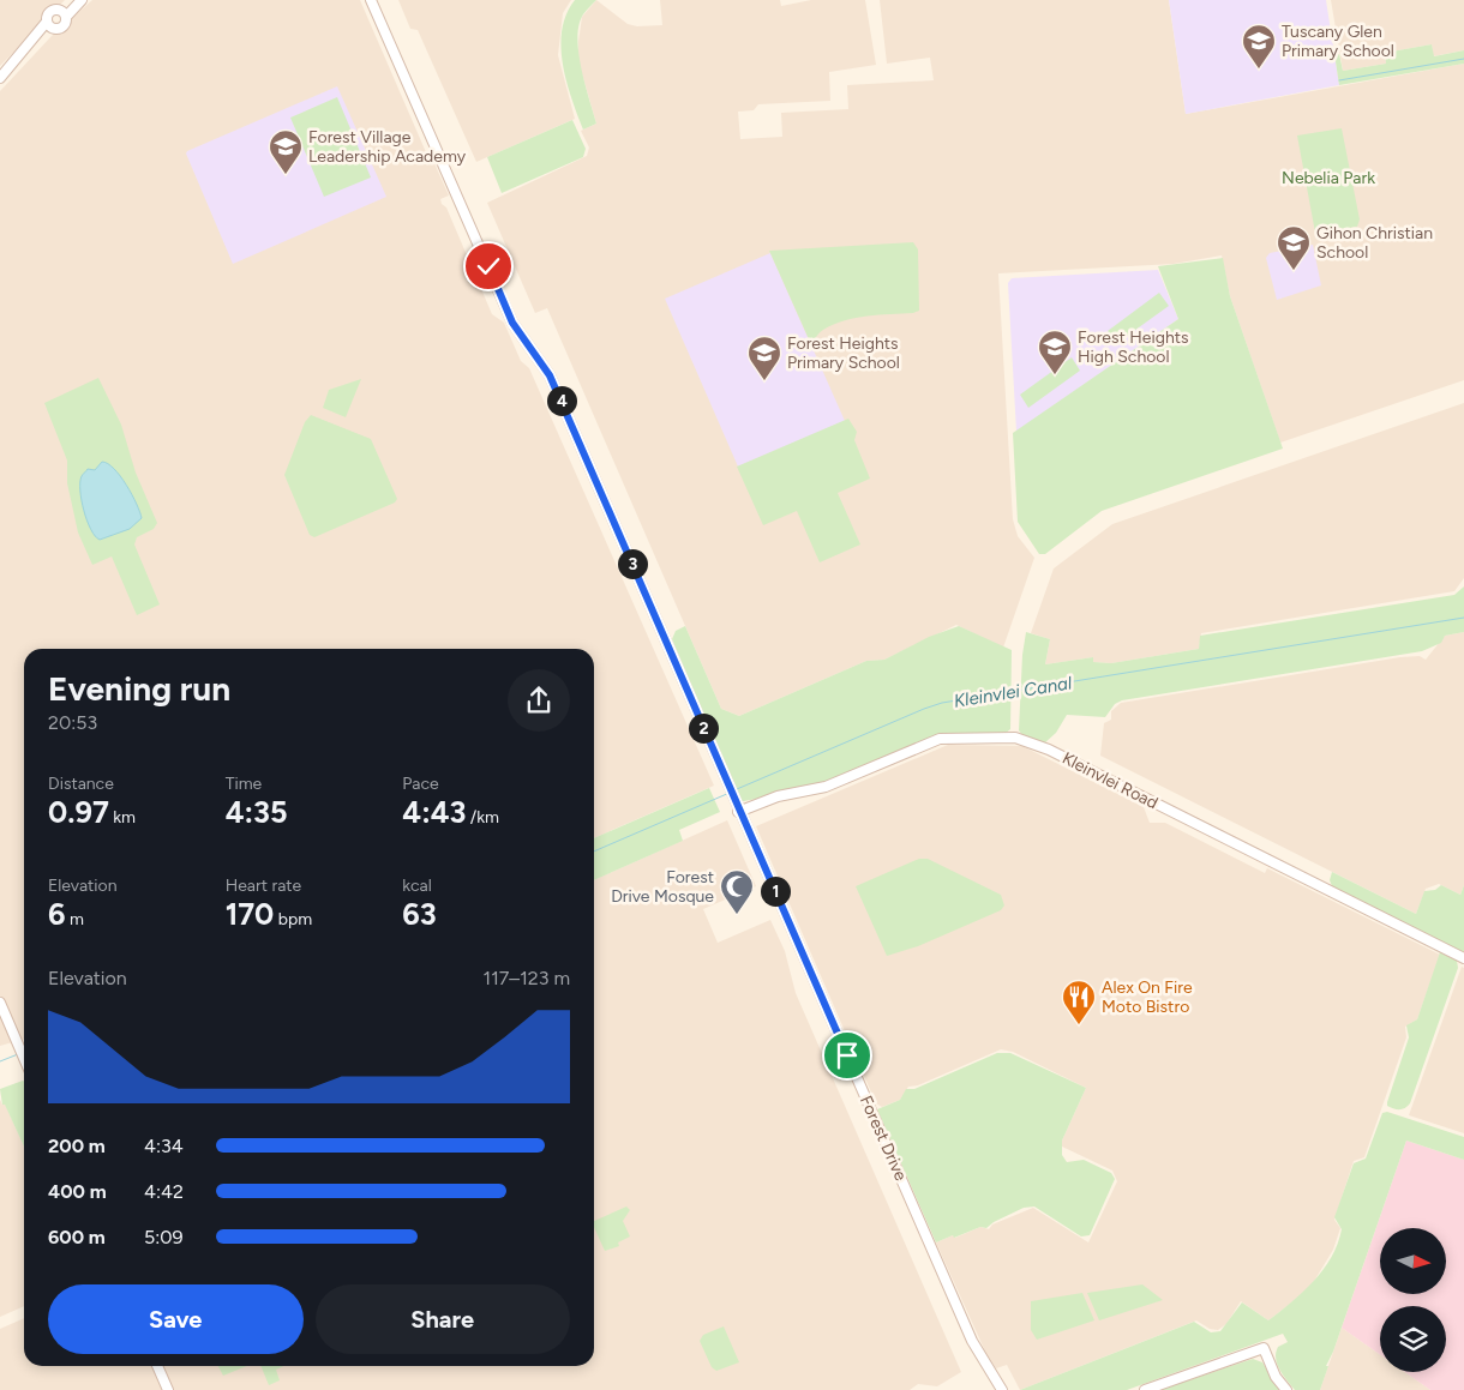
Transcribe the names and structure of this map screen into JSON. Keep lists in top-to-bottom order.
{
  "streets": {
    "street": ["Kleinvlei Road", "Forest Drive"]
  },
  "crossings": [
    ["Kleinvlei Road", "Forest Drive"]
  ],
  "water": ["Kleinvlei Canal"],
  "parks": ["Nebelia Park"],
  "places": {
    "school or university": [
      "Tuscany Glen Primary School",
      "Forest Village Leadership Academy",
      "Gihon Christian School",
      "Forest Heights High School",
      "Forest Heights Primary School"
    ],
    "mosque": ["Forest Drive Mosque"],
    "restaurant": ["Alex On Fire Moto Bistro"]
  },
  "north": "right",
  "page": {
    "pins": [
      "4",
      "3",
      "2",
      "1"
    ],
    "heading": ["Evening run", "20:53"],
    "stats": [
      ["Distance", "0.97 km"],
      ["Time", "4:35"],
      ["Pace", "4:43 /km"],
      ["Elevation", "6 m"],
      ["Heart rate", "170 bpm"],
      ["kcal", "63"]
    ],
    "chart": ["Elevation", "117–123 m"],
    "list": [
      {
        "name": "200 m",
        "note": "4:34"
      },
      {
        "name": "400 m",
        "note": "4:42"
      },
      {
        "name": "600 m",
        "note": "5:09"
      }
    ],
    "buttons": ["Save", "Share"]
  }
}
